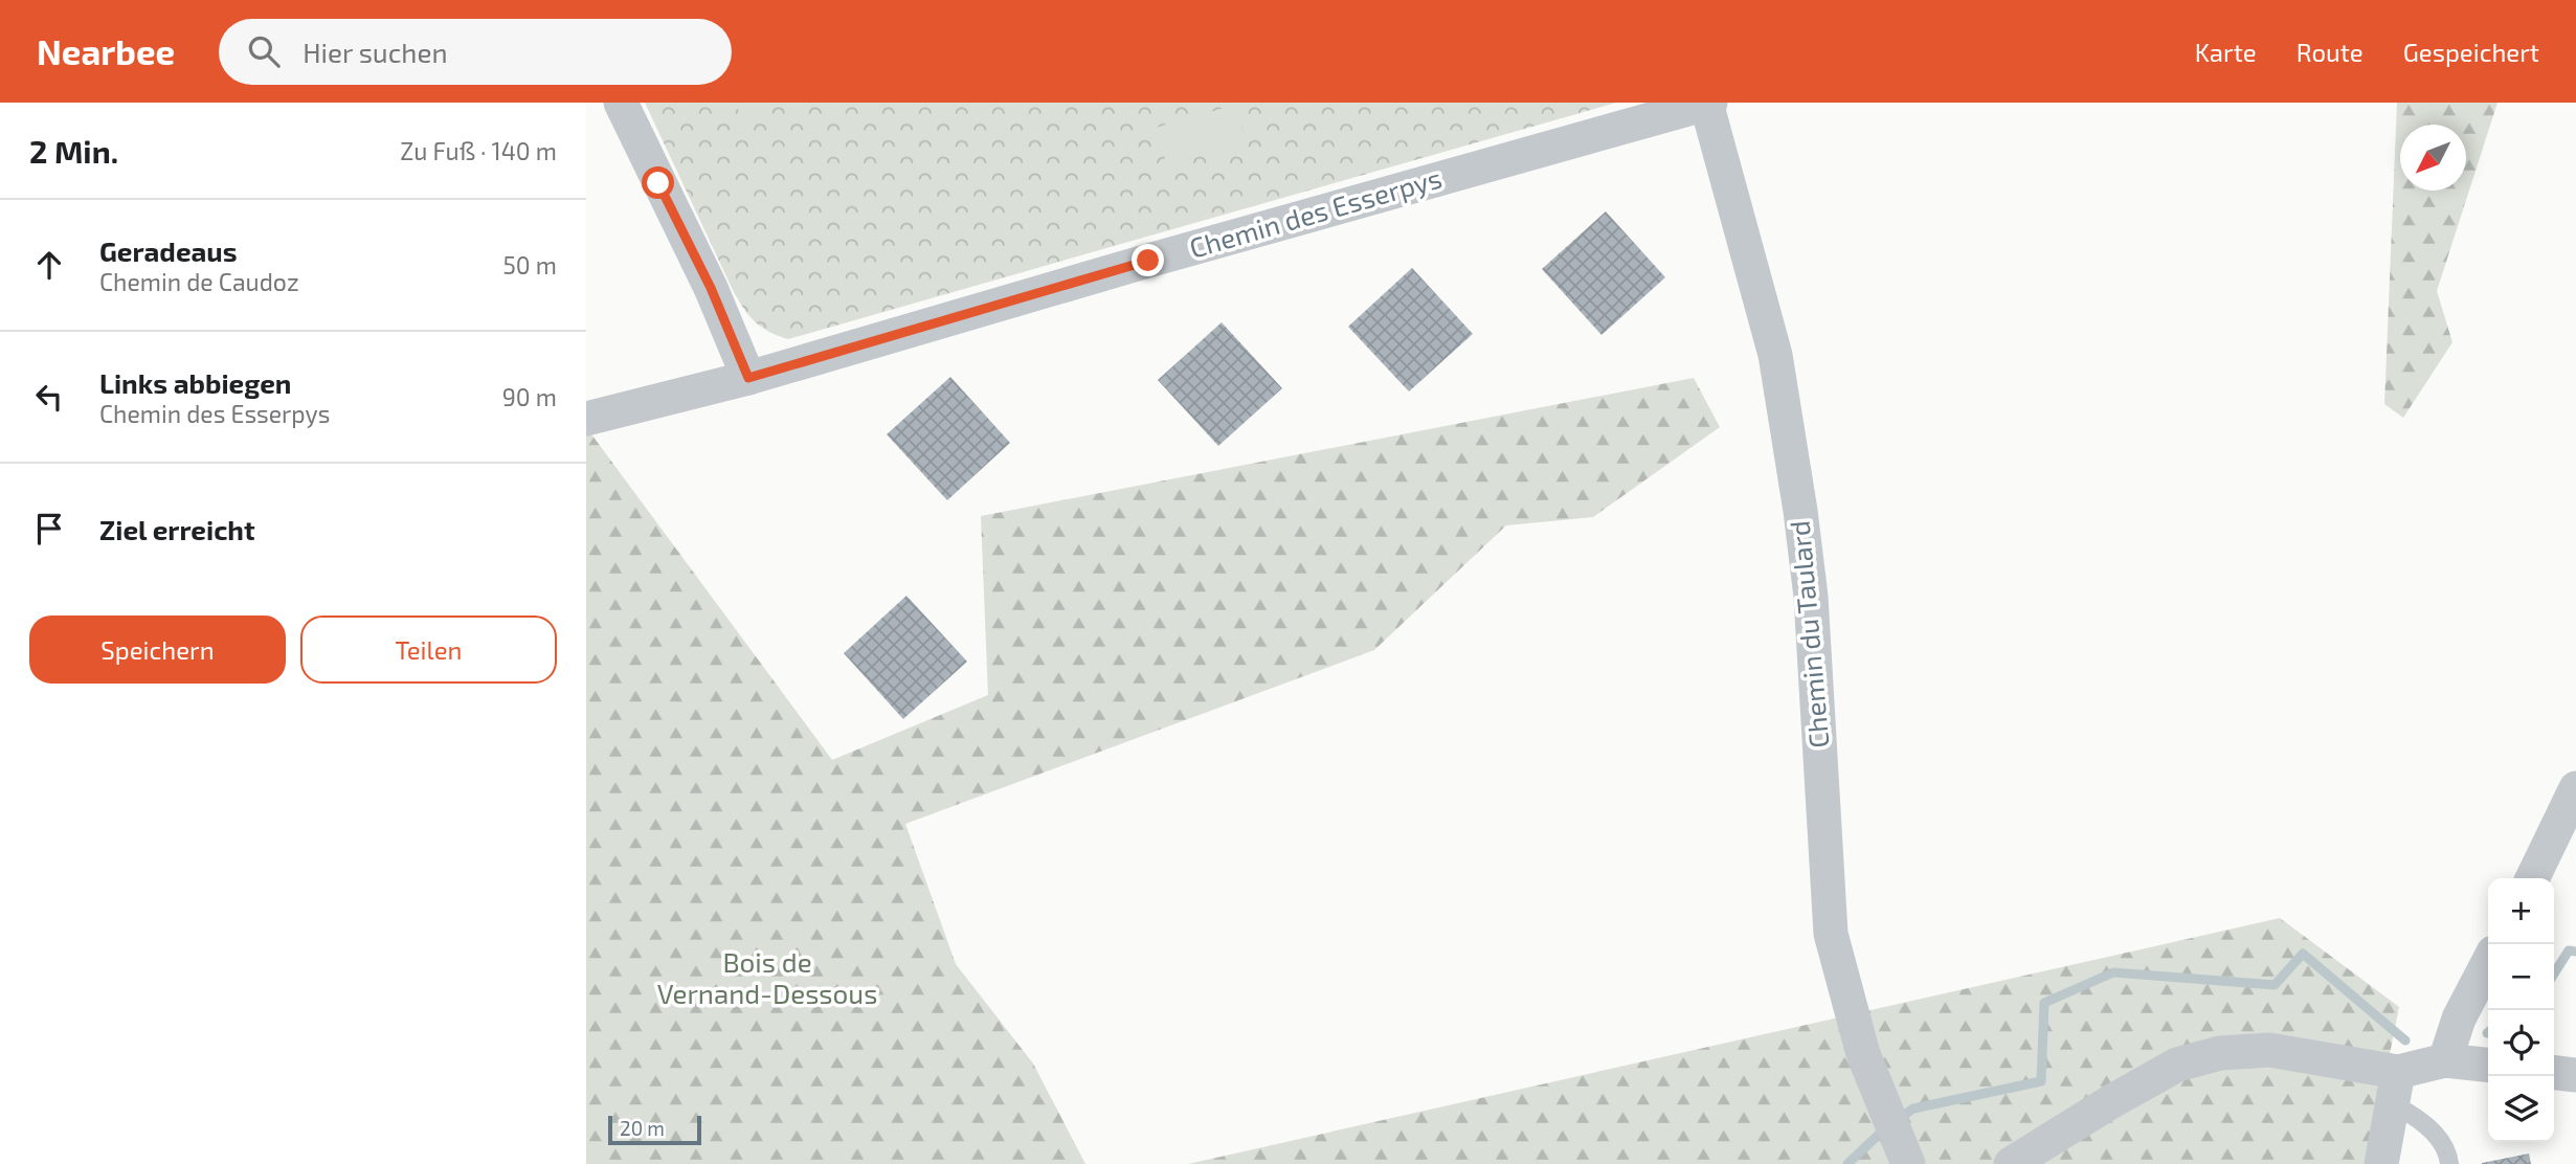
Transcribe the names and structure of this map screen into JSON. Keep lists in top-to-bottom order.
{
  "streets": {
    "street": ["Chemin des Esserpys", "Chemin du Taulard"]
  },
  "crossings": [
    ["Chemin des Esserpys", "Chemin du Taulard"]
  ],
  "parks": ["Bois de Vernand-Dessous"],
  "scale_bar": "20 m",
  "north": "bottom left",
  "page": {
    "header": "Nearbee",
    "search": "Hier suchen",
    "nav": ["Karte", "Route", "Gespeichert"],
    "heading": ["2 Min.", "Zu Fuß · 140 m"],
    "list": [
      ["Geradeaus", "Chemin de Caudoz", "50 m"],
      ["Links abbiegen", "Chemin des Esserpys", "90 m"],
      "Ziel erreicht"
    ],
    "buttons": ["Speichern", "Teilen"],
    "map_buttons": ["+", "−"],
    "scale": "20 m"
  }
}
